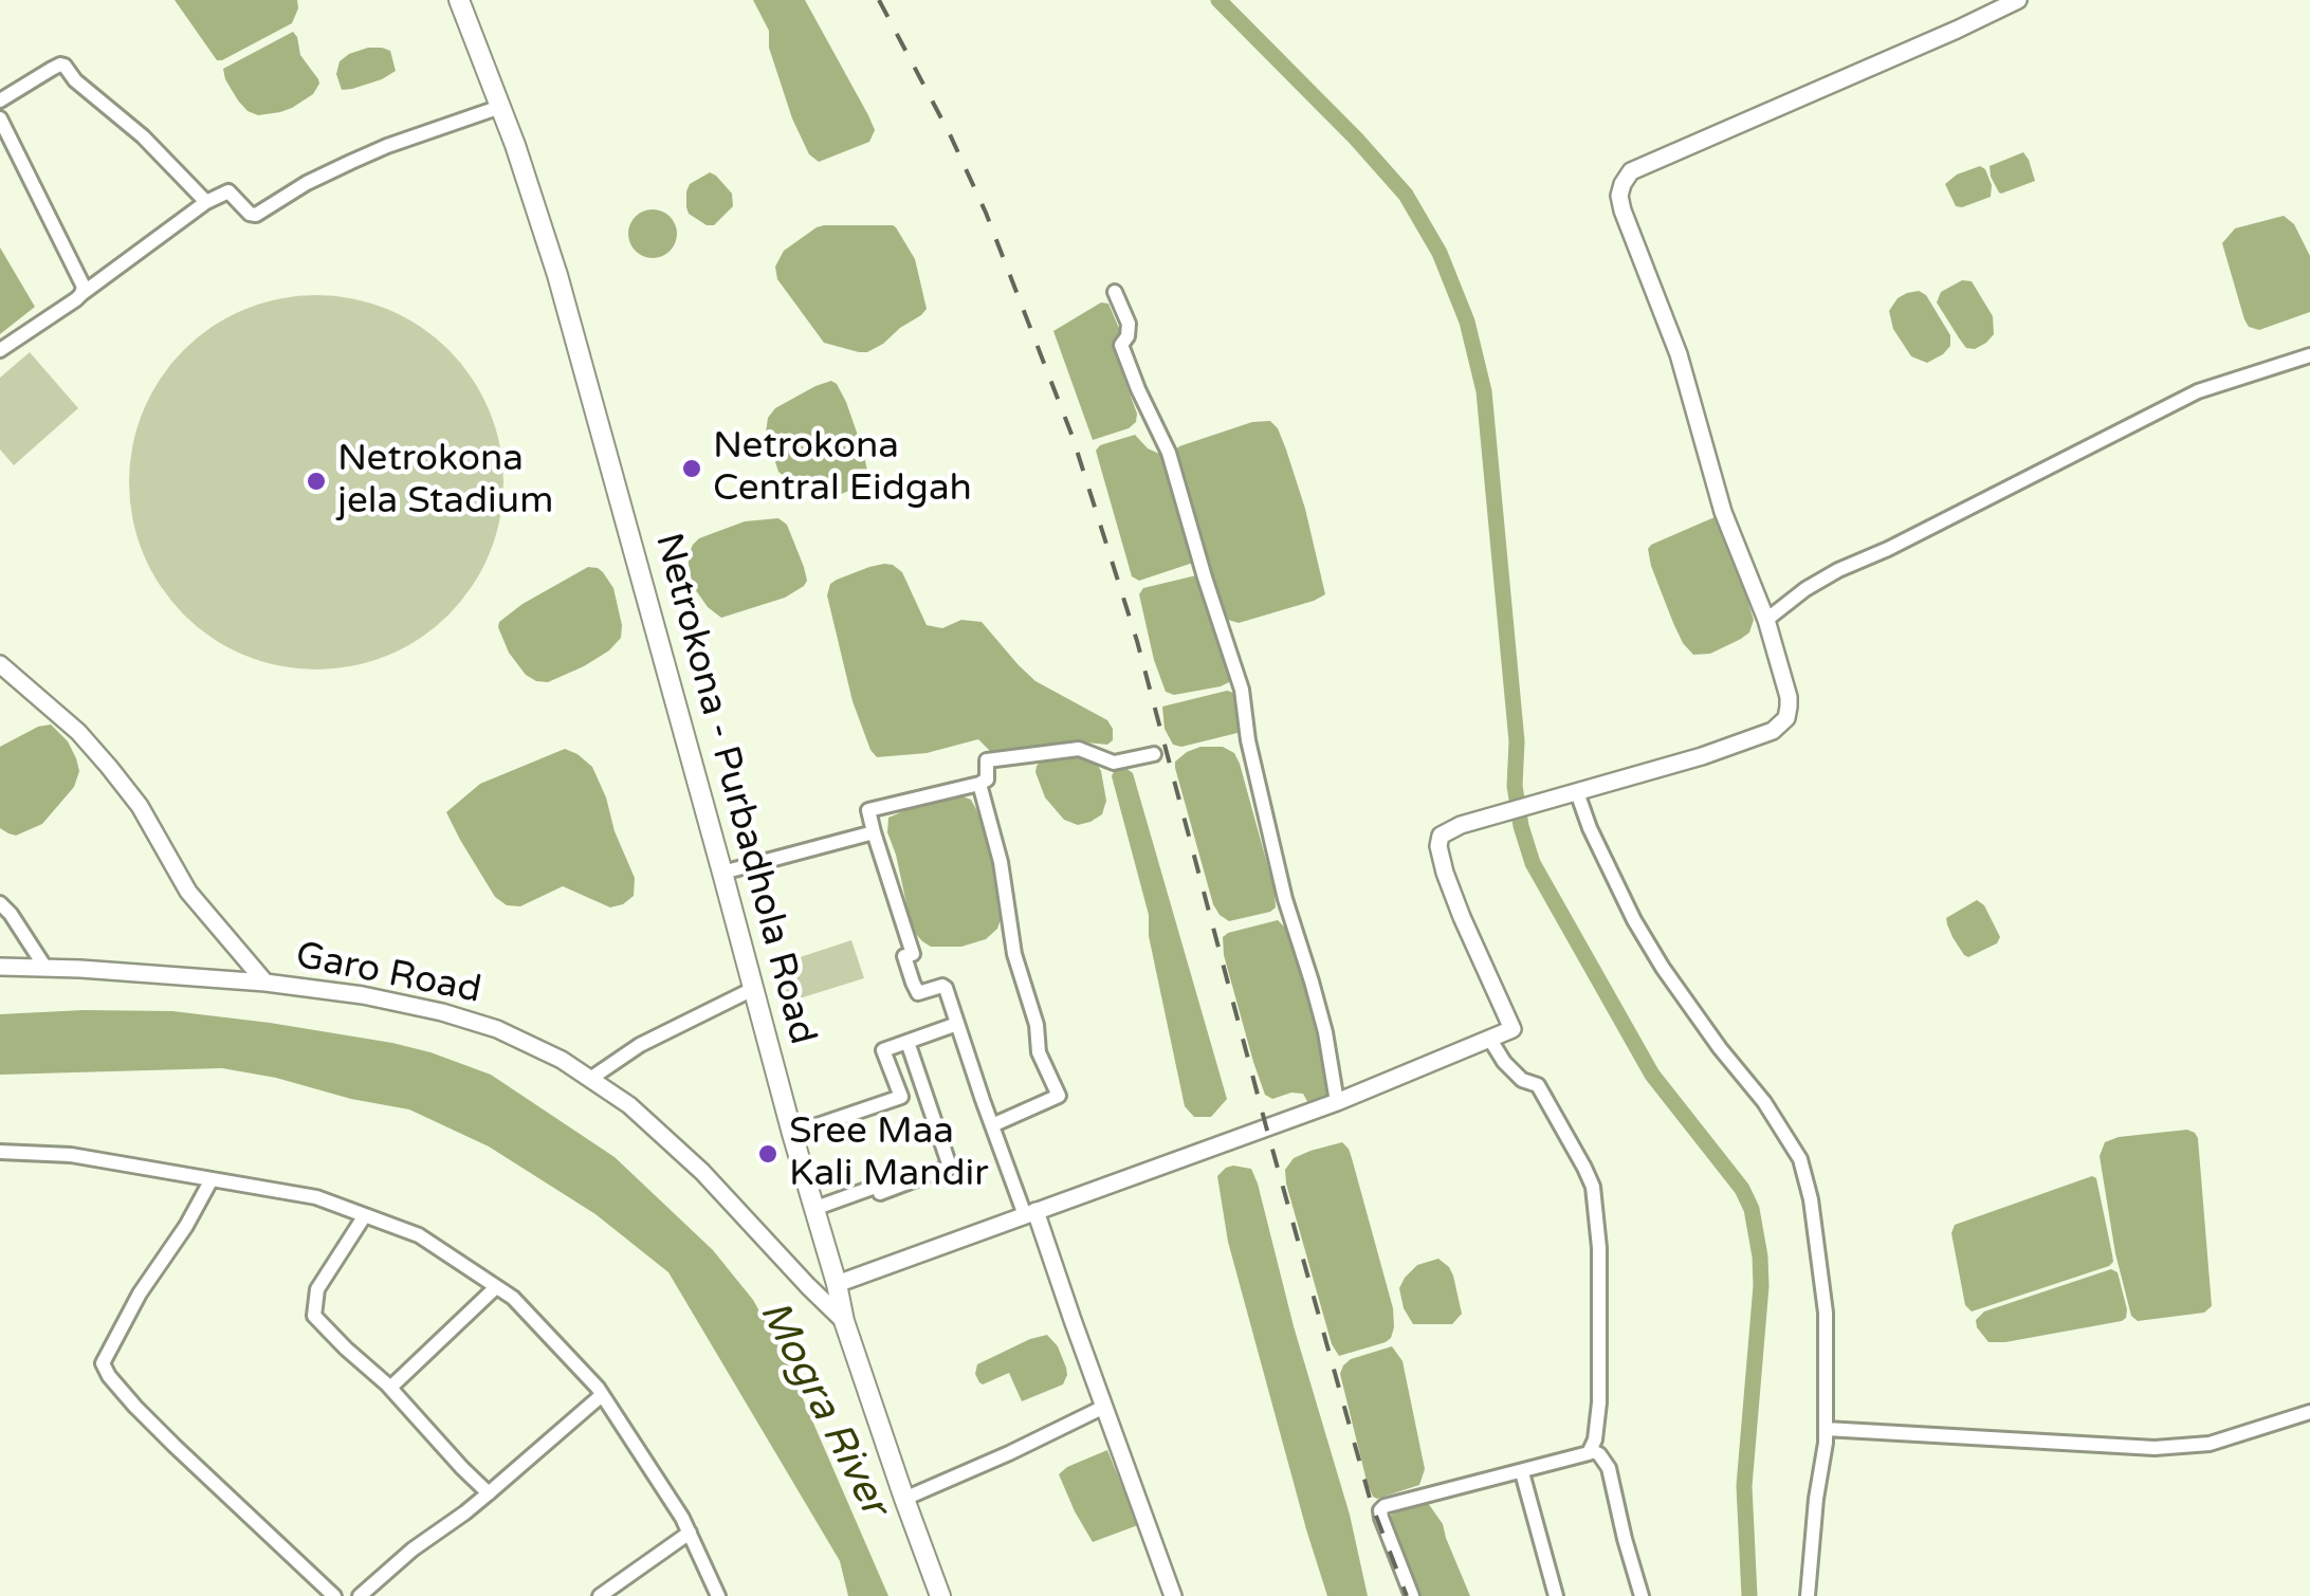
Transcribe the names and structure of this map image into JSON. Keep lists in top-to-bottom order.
{
  "streets": {
    "main road": ["Netrokona - Purbadhola Road"],
    "street": ["Garo Road"]
  },
  "crossings": [
    ["Netrokona - Purbadhola Road", "Garo Road"]
  ],
  "water": ["Mogra River"],
  "places": ["Netrokona Central Eidgah", "Netrokona jela Stadium", "Sree Maa Kali Mandir"]
}
